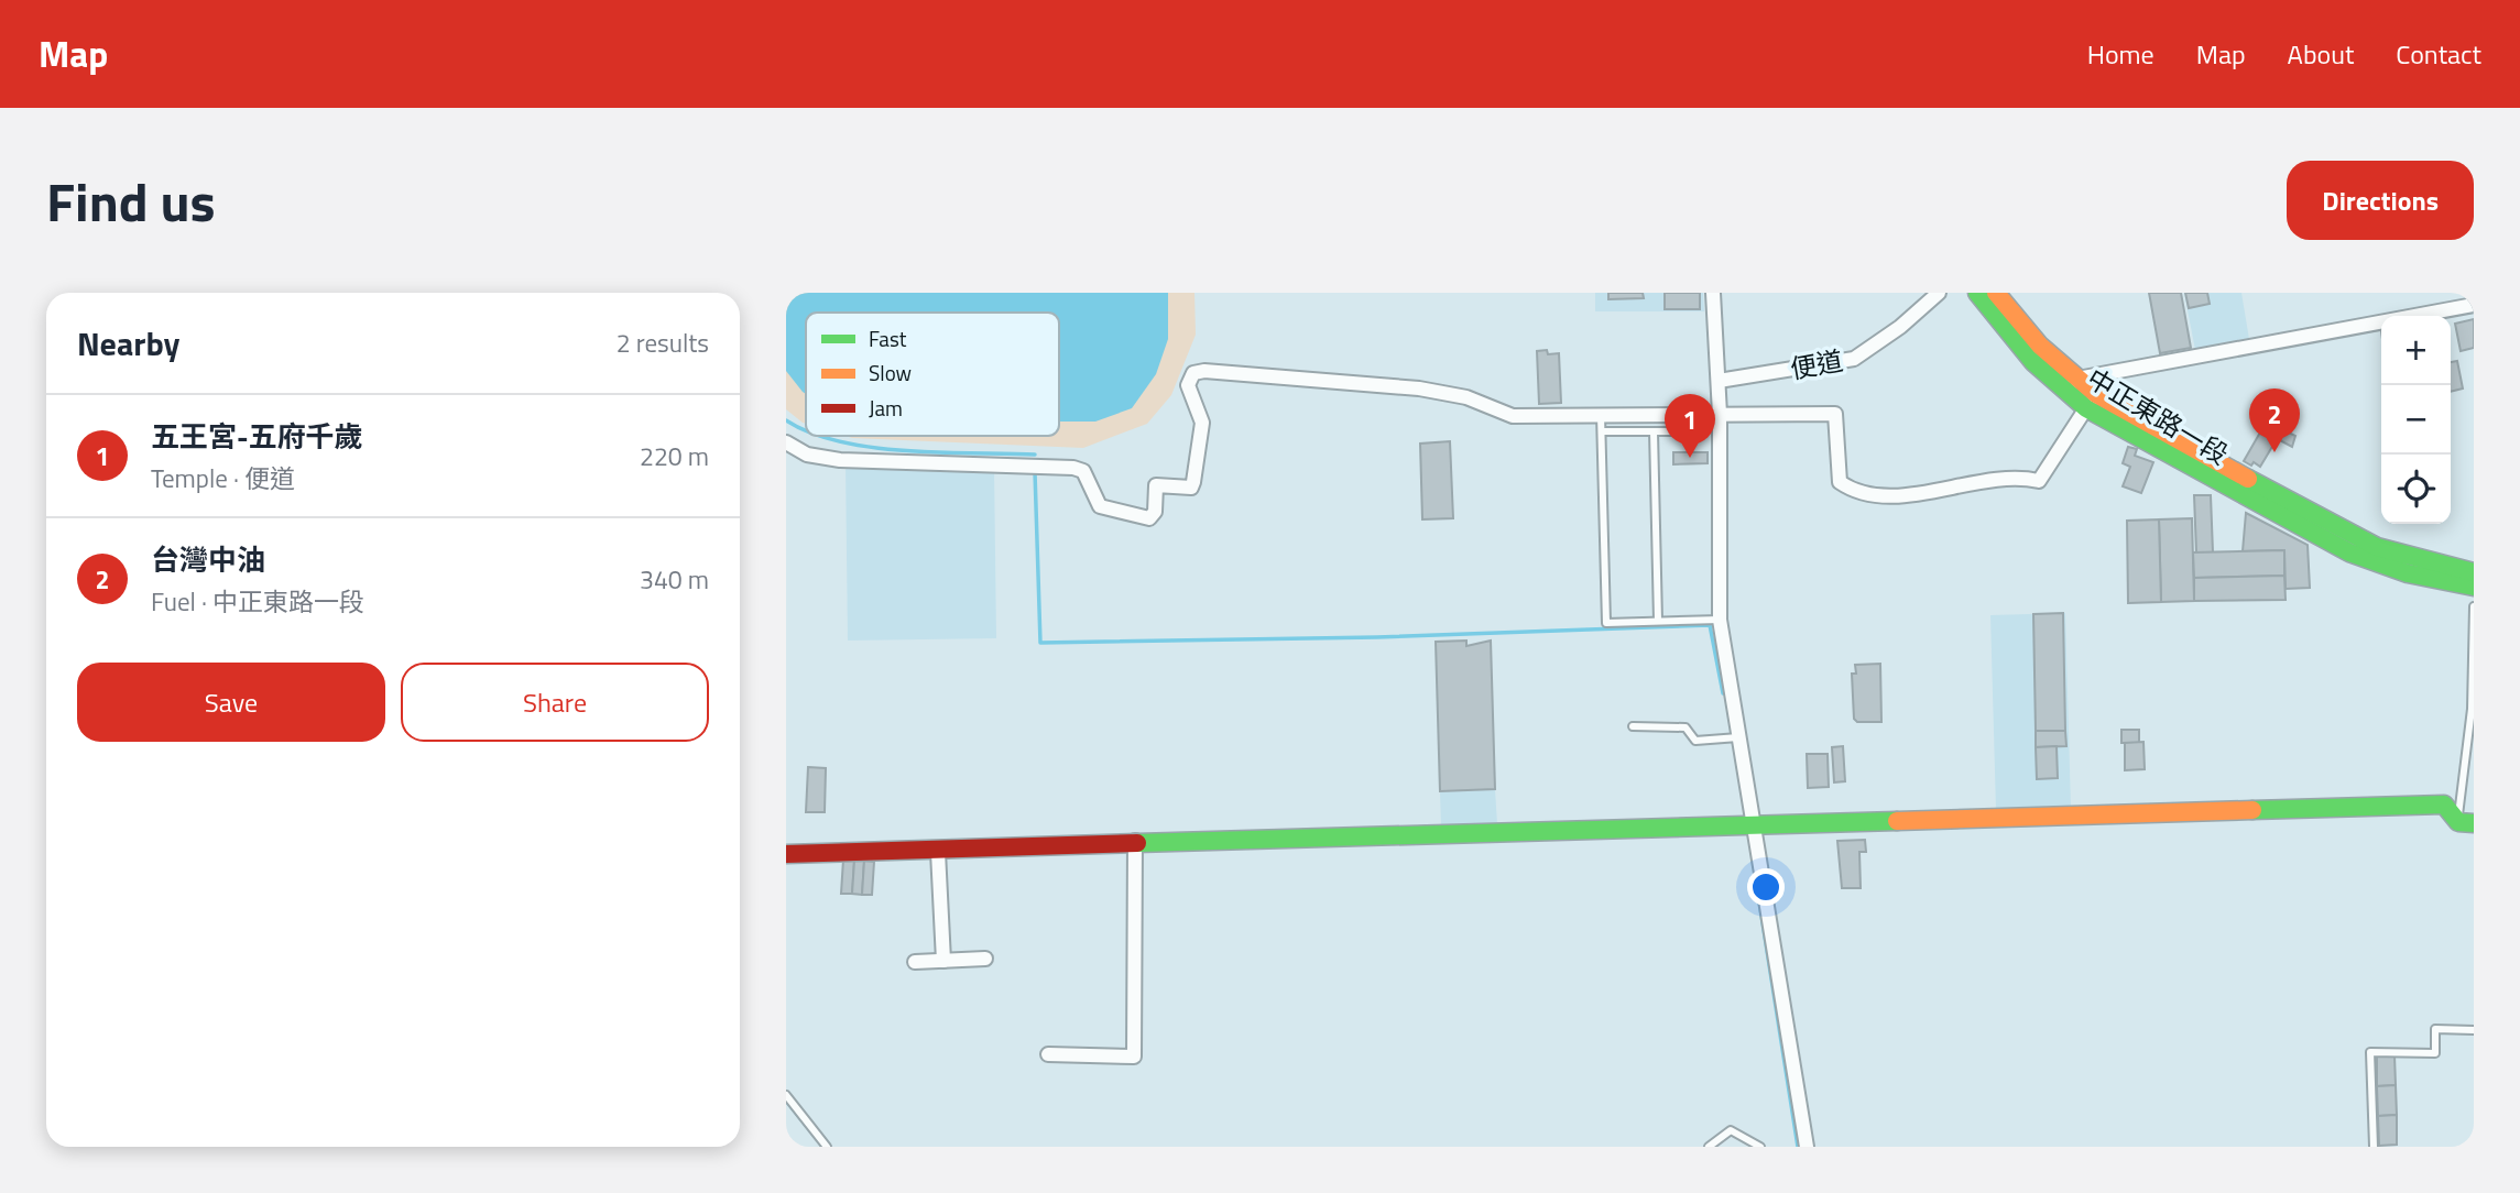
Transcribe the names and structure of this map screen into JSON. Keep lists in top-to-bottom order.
{
  "streets": {
    "street": ["便道", "中正東路一段"]
  },
  "legend": ["Fast", "Slow", "Jam"],
  "page": {
    "header": "Map",
    "nav": [
      "Home",
      "Map",
      "About",
      "Contact"
    ],
    "title": "Find us",
    "buttons": [
      "Directions",
      ["Save", "Share"]
    ],
    "heading": ["Nearby", "2 results"],
    "map_buttons": ["+", "−"],
    "pins": ["2", "1"],
    "list": [
      {
        "mark": "1",
        "name": "五王宮-五府千歲",
        "note": "Temple · 便道",
        "value": "220 m"
      },
      {
        "mark": "2",
        "name": "台灣中油",
        "note": "Fuel · 中正東路一段",
        "value": "340 m"
      }
    ]
  }
}
